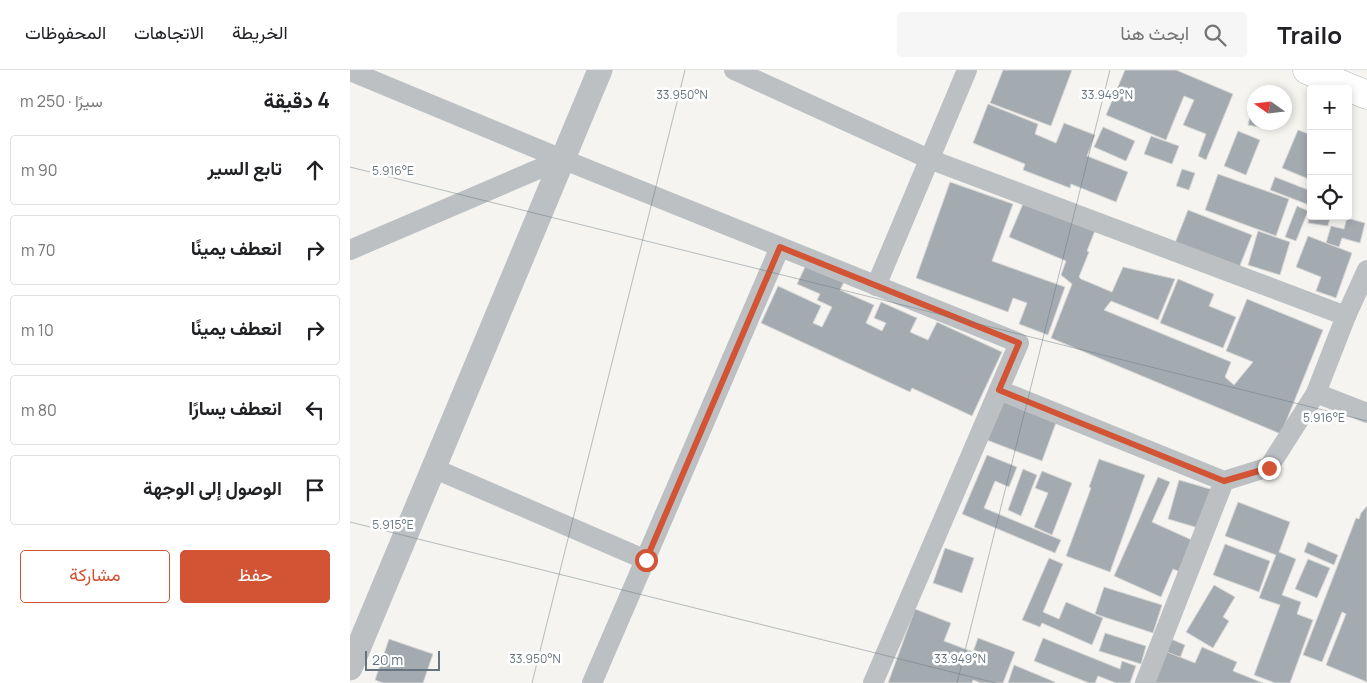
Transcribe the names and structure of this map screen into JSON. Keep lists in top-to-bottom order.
{
  "scale_bar": "20 m",
  "north": "left",
  "page": {
    "header": "Trailo",
    "search": "ابحث هنا",
    "nav": ["الخريطة", "الاتجاهات", "المحفوظات"],
    "heading": ["4 دقيقة", "سيرًا · 250 m"],
    "map_buttons": ["+", "−"],
    "list": [
      ["تابع السير", "90 m"],
      ["انعطف يمينًا", "70 m"],
      ["انعطف يمينًا", "10 m"],
      ["انعطف يسارًا", "80 m"],
      "الوصول إلى الوجهة"
    ],
    "buttons": ["حفظ", "مشاركة"],
    "scale": "20 m"
  },
  "coordinates": [
    "33.950°N",
    "33.949°N",
    "5.916°E",
    "5.915°E"
  ]
}
